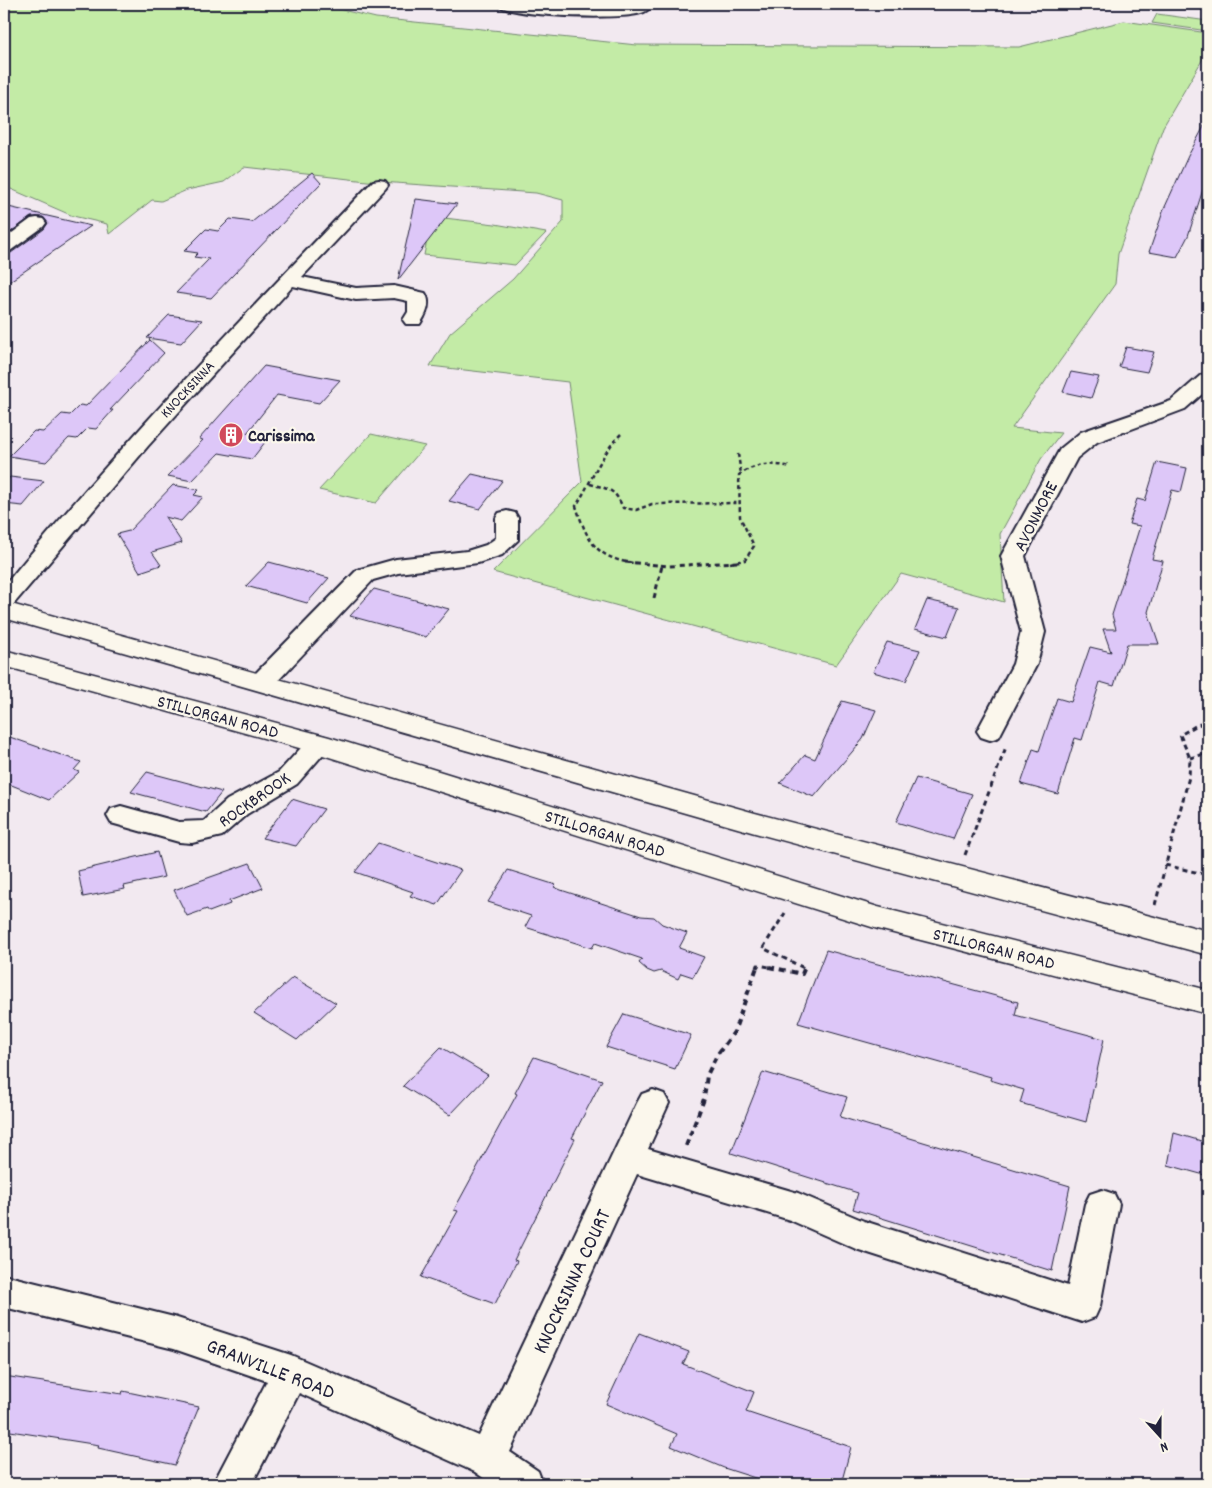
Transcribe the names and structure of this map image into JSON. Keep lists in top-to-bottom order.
{
  "streets": {
    "highway": ["STILLORGAN ROAD"],
    "street": [
      "KNOCKSINNA",
      "AVONMORE",
      "ROCKBROOK",
      "KNOCKSINNA COURT",
      "GRANVILLE ROAD"
    ]
  },
  "crossings": [
    ["STILLORGAN ROAD", "ROCKBROOK"],
    ["KNOCKSINNA COURT", "GRANVILLE ROAD"]
  ],
  "places": {
    "building": ["Carissima"]
  },
  "north": "bottom"
}
